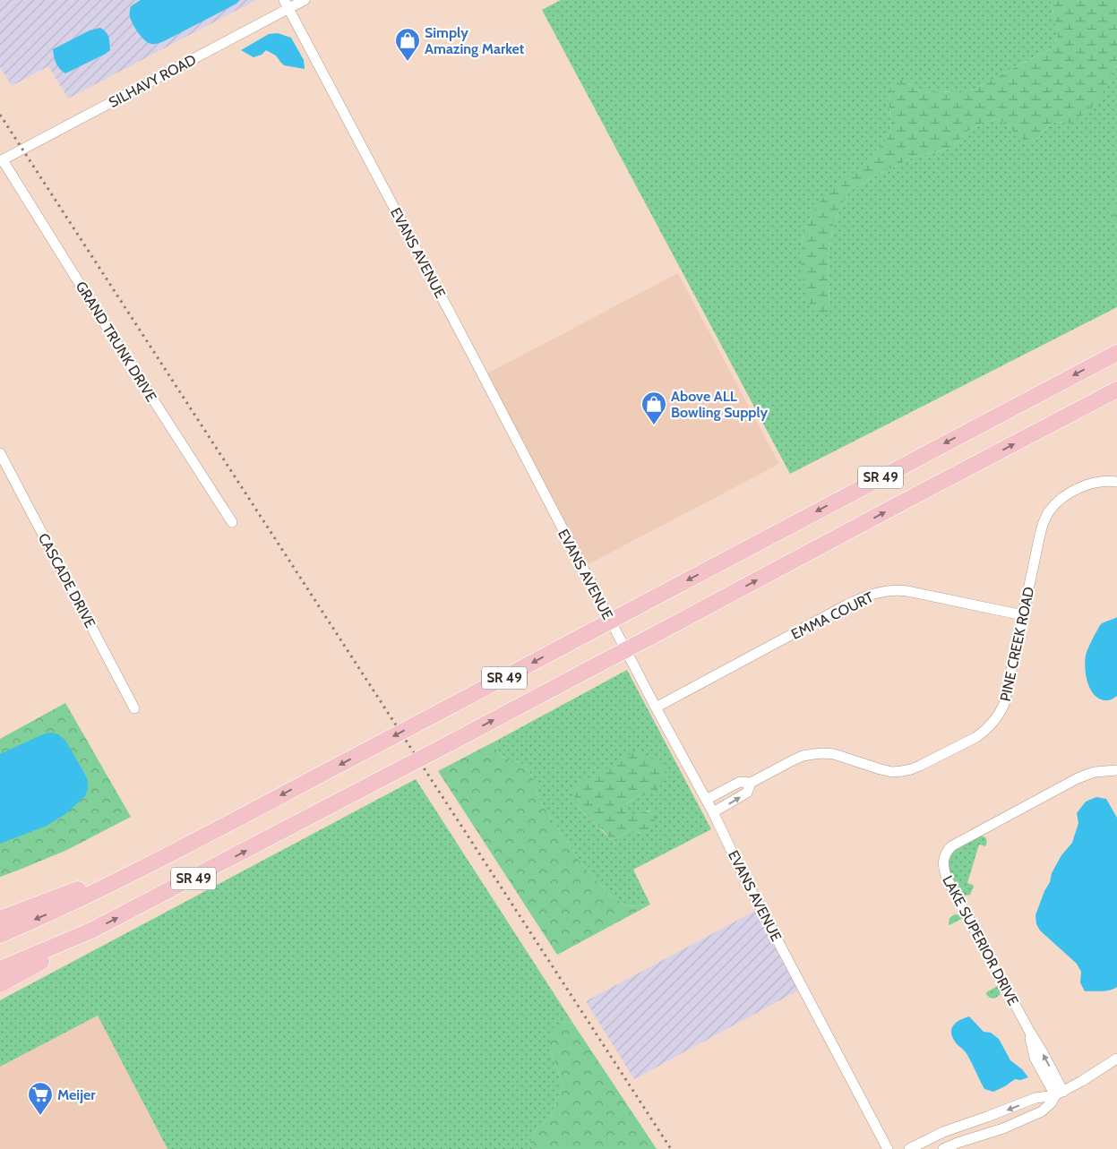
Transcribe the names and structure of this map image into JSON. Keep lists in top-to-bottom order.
{
  "streets": {
    "highway": ["SR 49"],
    "street": [
      "SILHAVY ROAD",
      "EVANS AVENUE",
      "GRAND TRUNK DRIVE",
      "CASCADE DRIVE",
      "EMMA COURT",
      "PINE CREEK ROAD",
      "LAKE SUPERIOR DRIVE"
    ]
  },
  "crossings": [
    ["SILHAVY ROAD", "EVANS AVENUE"],
    ["SILHAVY ROAD", "GRAND TRUNK DRIVE"],
    ["EVANS AVENUE", "EMMA COURT"],
    ["EVANS AVENUE", "PINE CREEK ROAD"],
    ["EMMA COURT", "PINE CREEK ROAD"]
  ],
  "places": {
    "shop": ["Simply Amazing Market", "Above ALL Bowling Supply"],
    "supermarket": ["Meijer"]
  }
}
